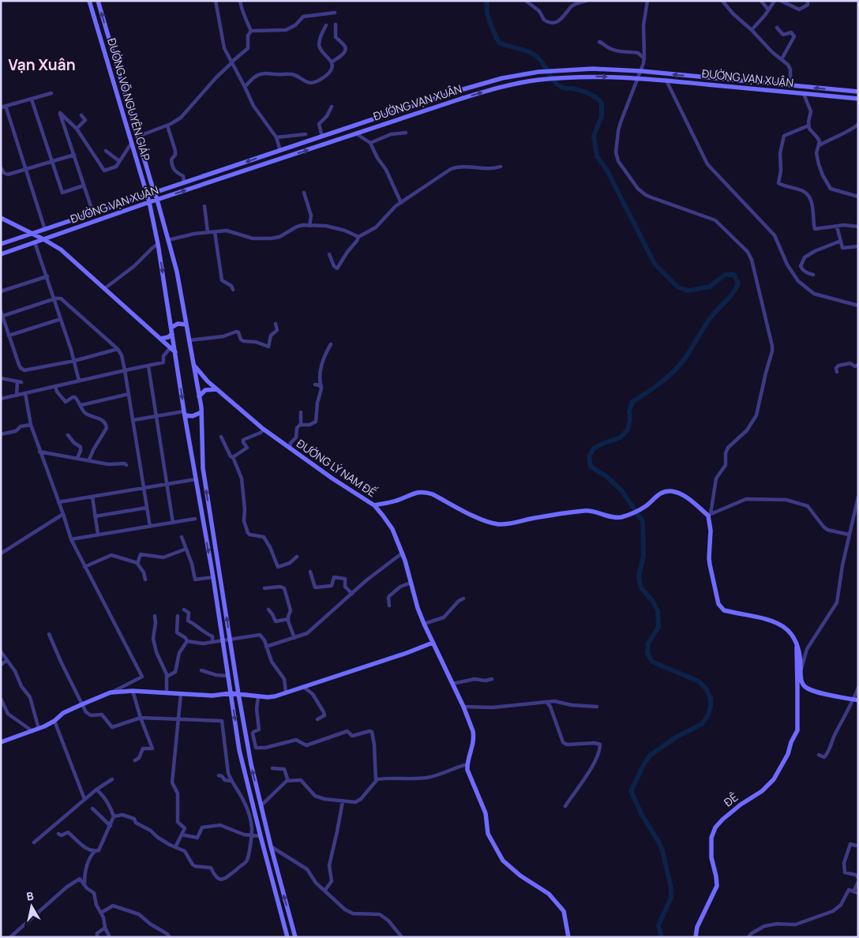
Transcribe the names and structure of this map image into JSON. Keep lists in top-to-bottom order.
{
  "streets": {
    "main road": [
      "ĐƯỜNG VẠN XUÂN",
      "ĐƯỜNG VÕ NGUYÊN GIÁP",
      "ĐƯỜNG LÝ NAM ĐẾ",
      "ĐÊ"
    ]
  },
  "crossings": [
    ["ĐƯỜNG VẠN XUÂN", "ĐƯỜNG VÕ NGUYÊN GIÁP"],
    ["ĐƯỜNG VÕ NGUYÊN GIÁP", "ĐƯỜNG LÝ NAM ĐẾ"]
  ],
  "districts": ["Vạn Xuân"],
  "north": "top"
}
